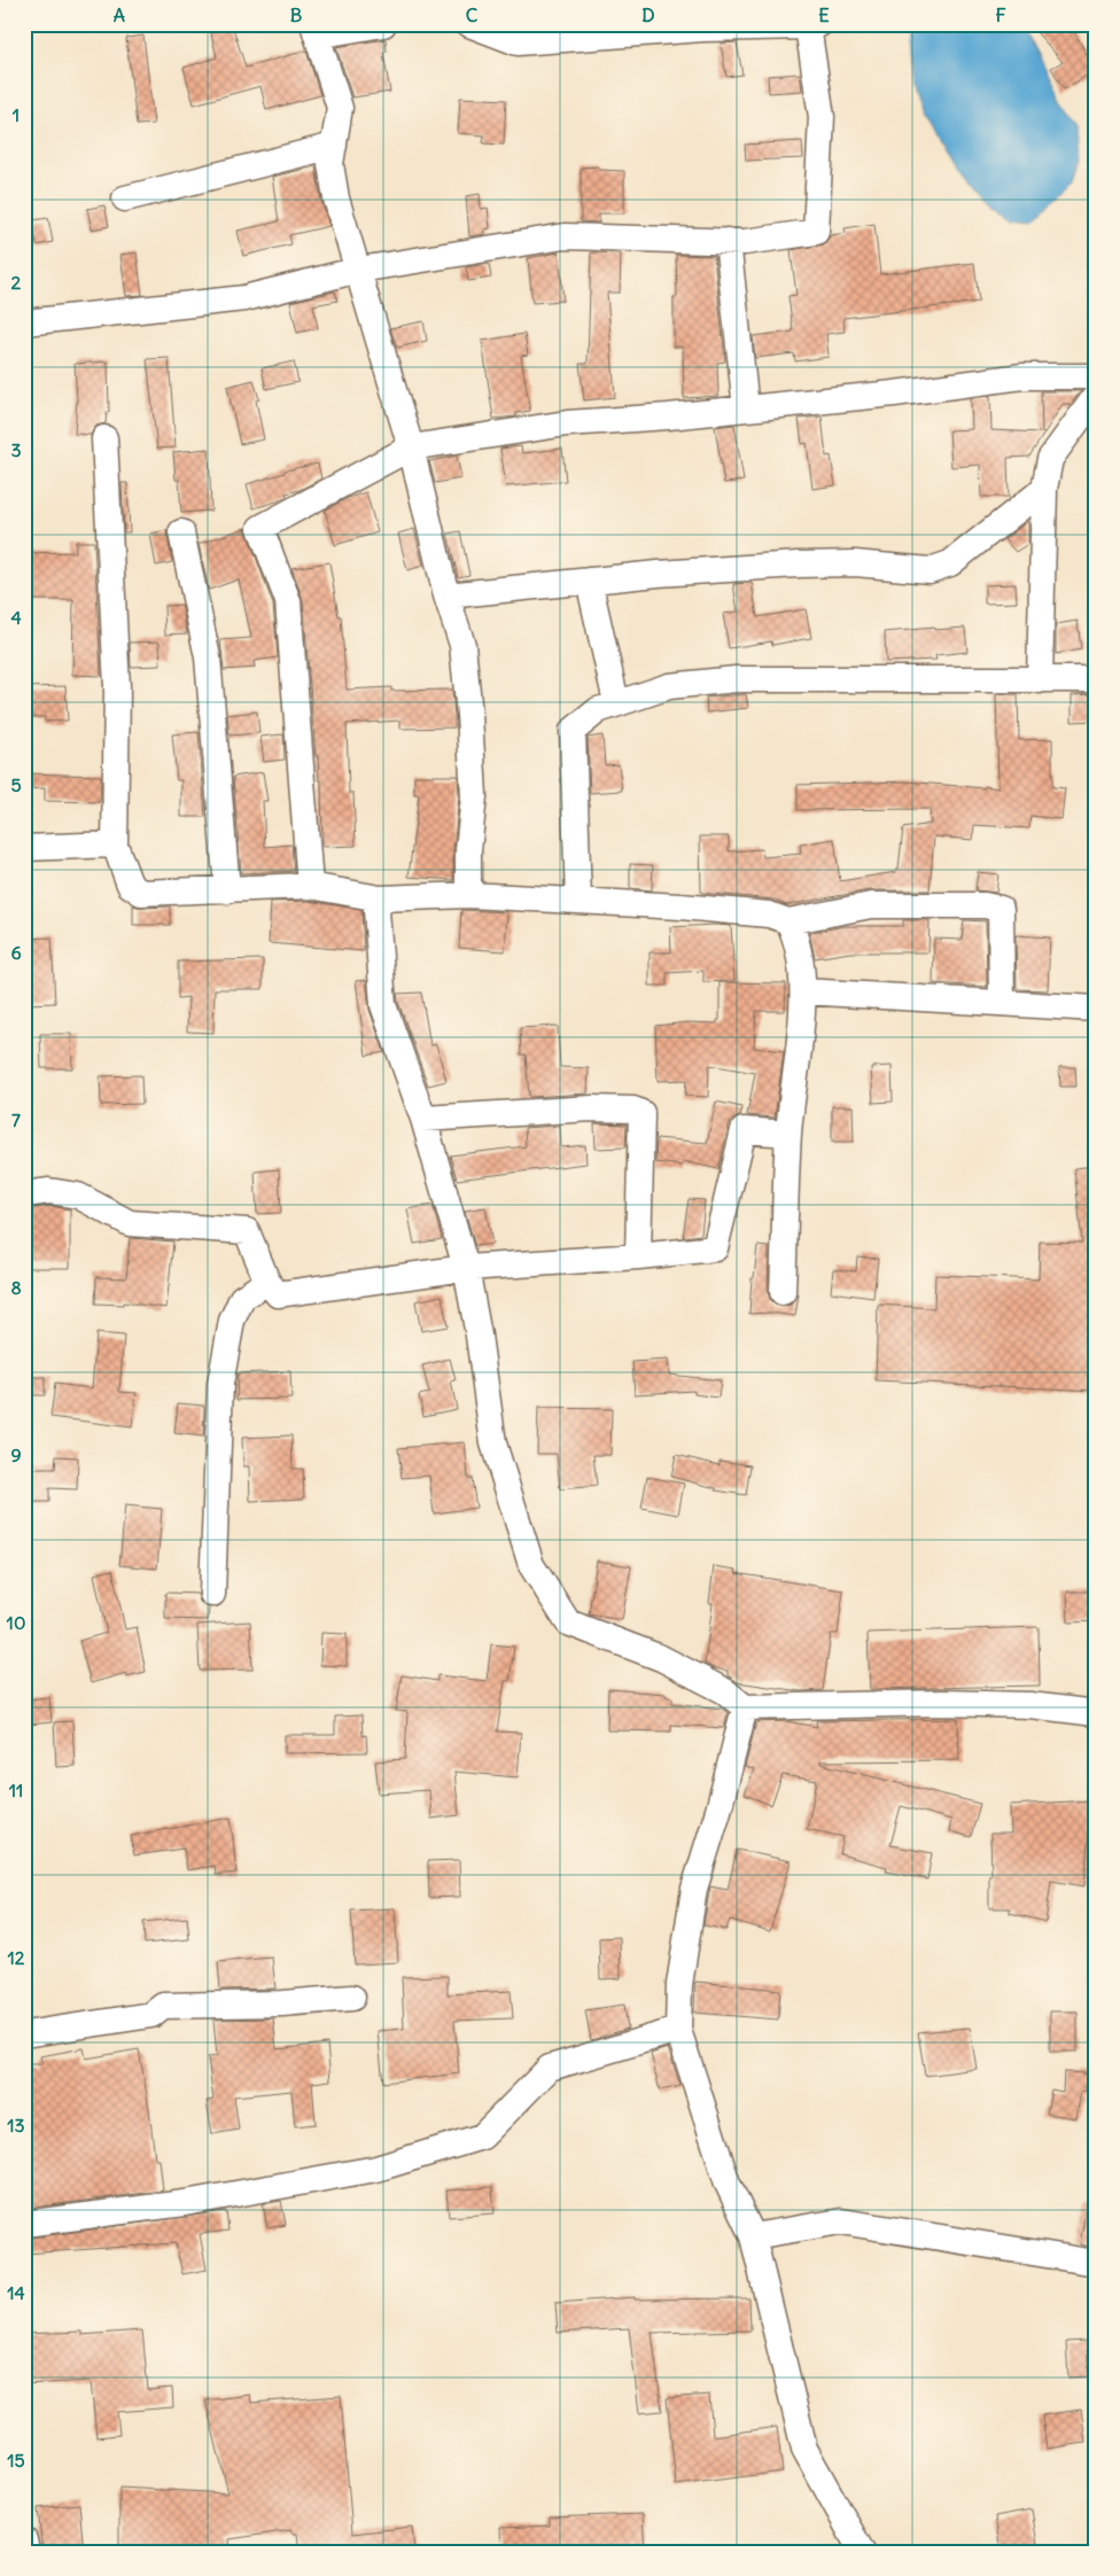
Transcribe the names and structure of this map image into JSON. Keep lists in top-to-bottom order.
{
  "grid": {
    "columns": [
      "A",
      "B",
      "C",
      "D",
      "E",
      "F"
    ],
    "rows": [
      "1",
      "2",
      "3",
      "4",
      "5",
      "6",
      "7",
      "8",
      "9",
      "10",
      "11",
      "12",
      "13",
      "14",
      "15"
    ]
  }
}
